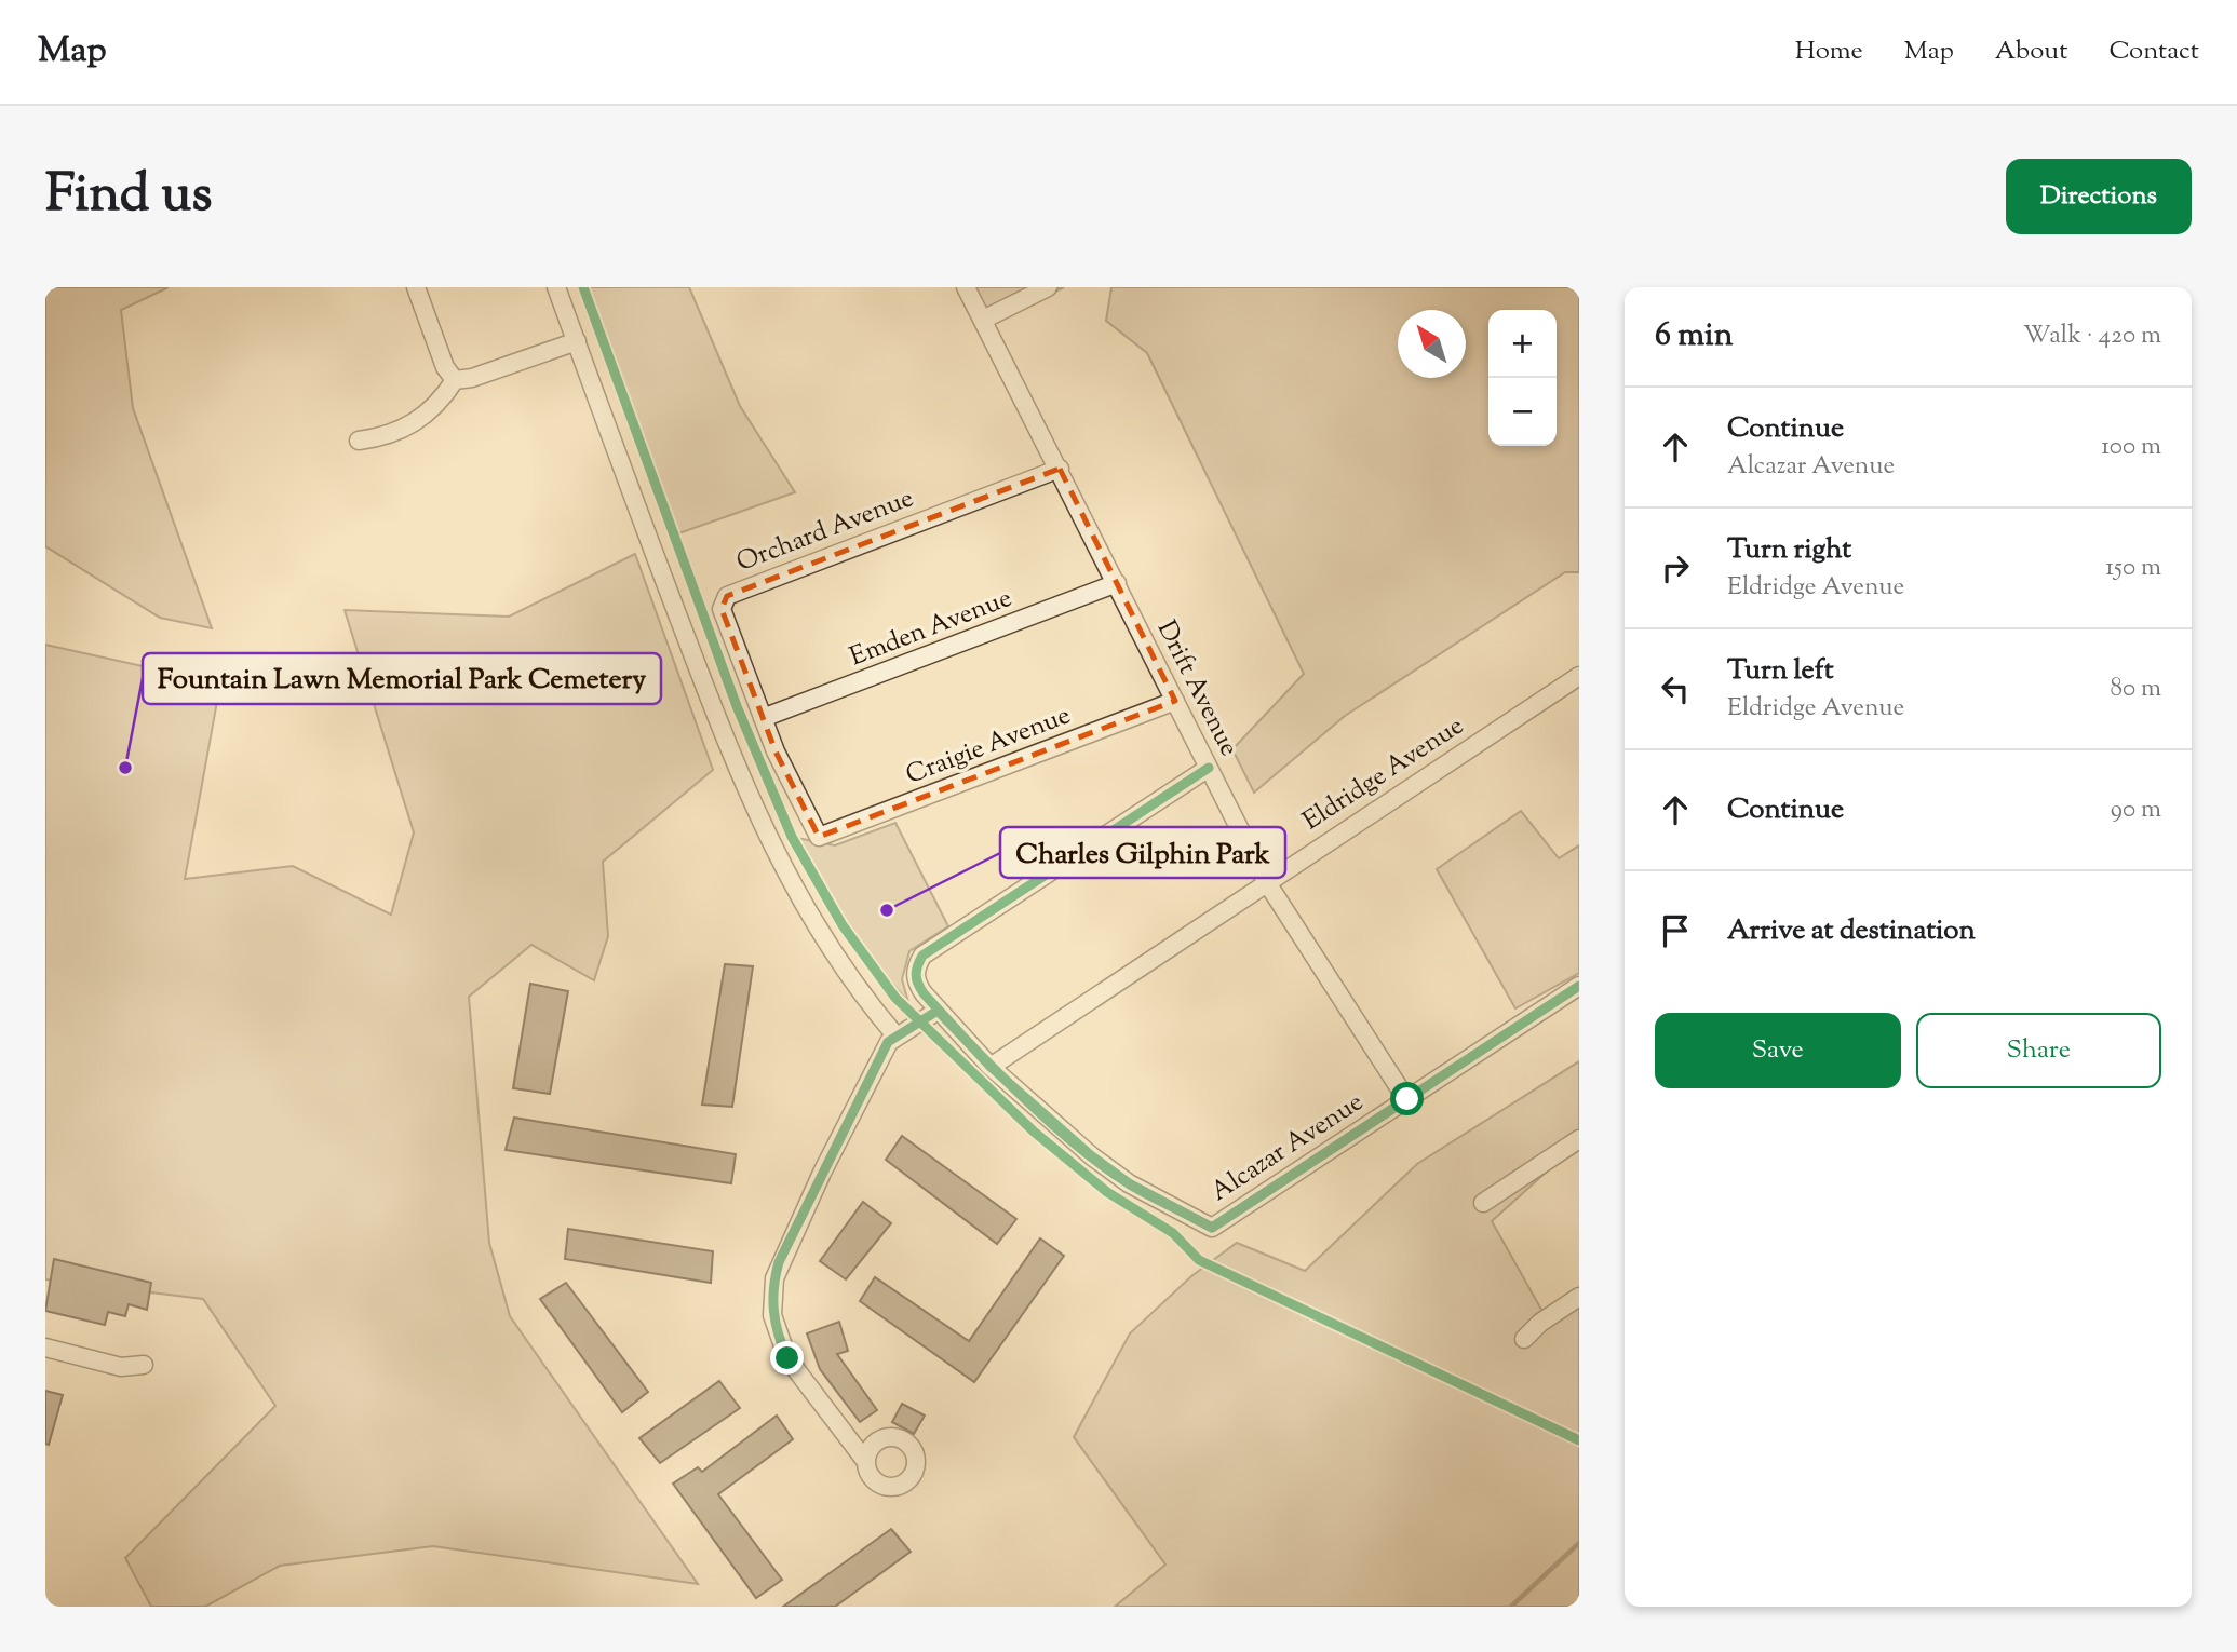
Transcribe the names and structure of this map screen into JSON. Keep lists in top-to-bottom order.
{
  "streets": {
    "street": [
      "Orchard Avenue",
      "Emden Avenue",
      "Drift Avenue",
      "Craigie Avenue",
      "Eldridge Avenue",
      "Alcazar Avenue"
    ]
  },
  "crossings": [
    ["Orchard Avenue", "Emden Avenue"],
    ["Orchard Avenue", "Drift Avenue"],
    ["Orchard Avenue", "Craigie Avenue"],
    ["Emden Avenue", "Drift Avenue"],
    ["Drift Avenue", "Craigie Avenue"],
    ["Drift Avenue", "Eldridge Avenue"],
    ["Drift Avenue", "Alcazar Avenue"],
    ["Eldridge Avenue", "Alcazar Avenue"]
  ],
  "places": ["Fountain Lawn Memorial Park Cemetery", "Charles Gilphin Park"],
  "north": "top left",
  "page": {
    "header": "Map",
    "nav": [
      "Home",
      "Map",
      "About",
      "Contact"
    ],
    "title": "Find us",
    "buttons": [
      "Directions",
      ["Save", "Share"]
    ],
    "heading": ["6 min", "Walk · 420 m"],
    "map_buttons": ["+", "−"],
    "list": [
      ["Continue", "Alcazar Avenue", "100 m"],
      ["Turn right", "Eldridge Avenue", "150 m"],
      ["Turn left", "Eldridge Avenue", "80 m"],
      ["Continue", "90 m"],
      "Arrive at destination"
    ]
  }
}
